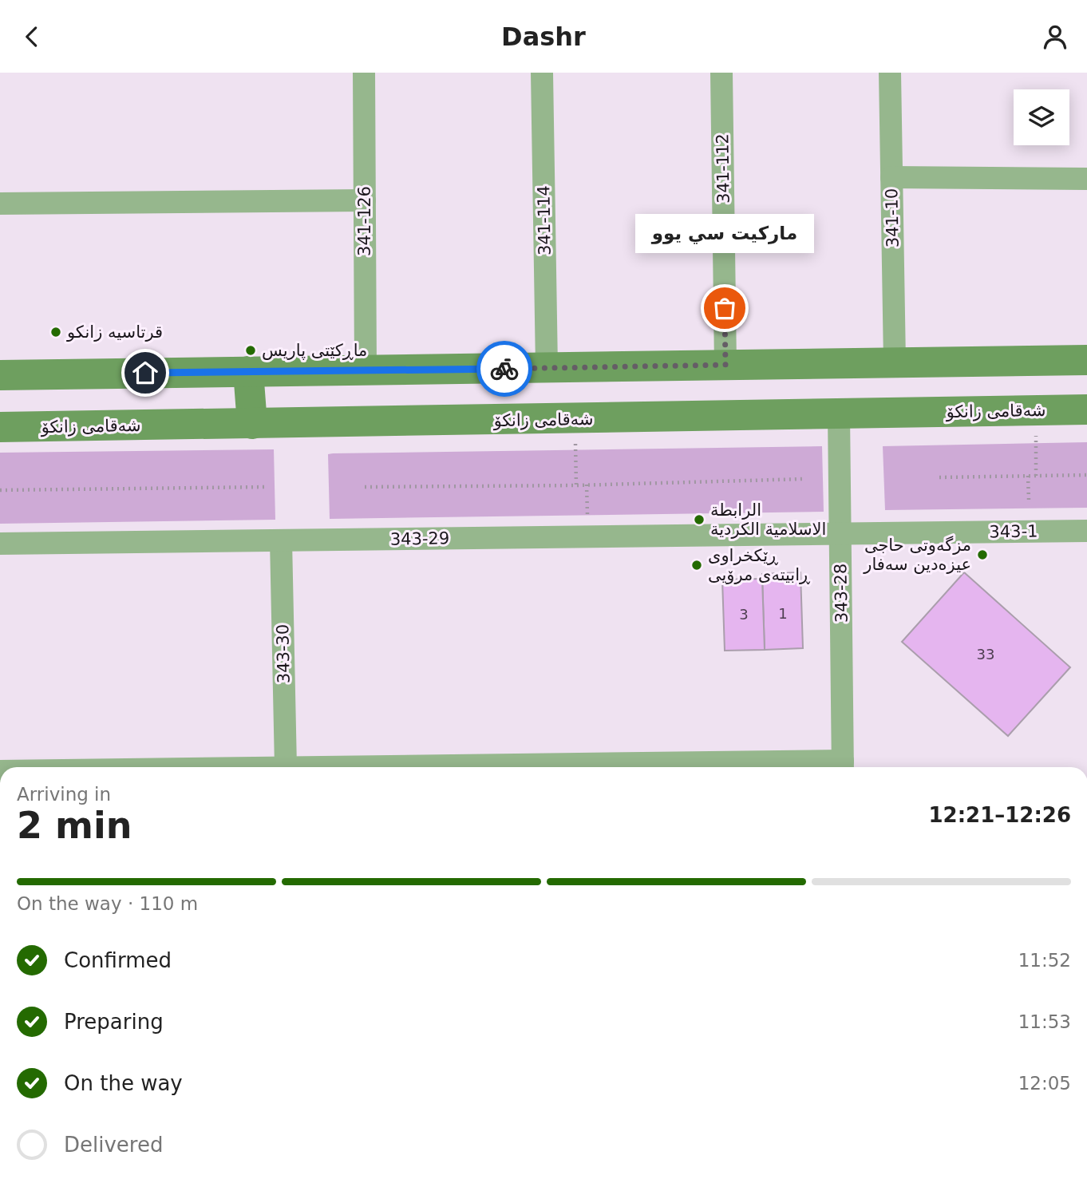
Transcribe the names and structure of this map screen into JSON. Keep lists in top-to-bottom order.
{
  "streets": {
    "main road": ["شەقامی زانکۆ"],
    "street": [
      "341-112",
      "341-10",
      "341-114",
      "341-126",
      "343-1",
      "343-29",
      "343-28",
      "343-30"
    ]
  },
  "crossings": [
    ["شەقامی زانکۆ", "343-28"],
    ["343-1", "343-29"],
    ["343-1", "343-28"],
    ["343-29", "343-28"],
    ["343-29", "343-30"]
  ],
  "places": [
    "ماركيت سي يوو",
    "قرتاسیە زانکو",
    "ماڕکێتی پاریس",
    "الرابطة الاسلامية الكردية",
    "مزگەوتی حاجی عیزەدین سەفار",
    "ڕێکخراوی ڕابیتەی مرۆیی"
  ],
  "house_numbers": ["1", "3", "33"],
  "page": {
    "header": "Dashr",
    "bubble": "ماركيت سي يوو",
    "heading": ["2 min", "Arriving in", "12:21–12:26"],
    "bar": "On the way · 110 m",
    "list": [
      ["Confirmed", "11:52"],
      ["Preparing", "11:53"],
      ["On the way", "12:05"],
      "Delivered"
    ]
  }
}
